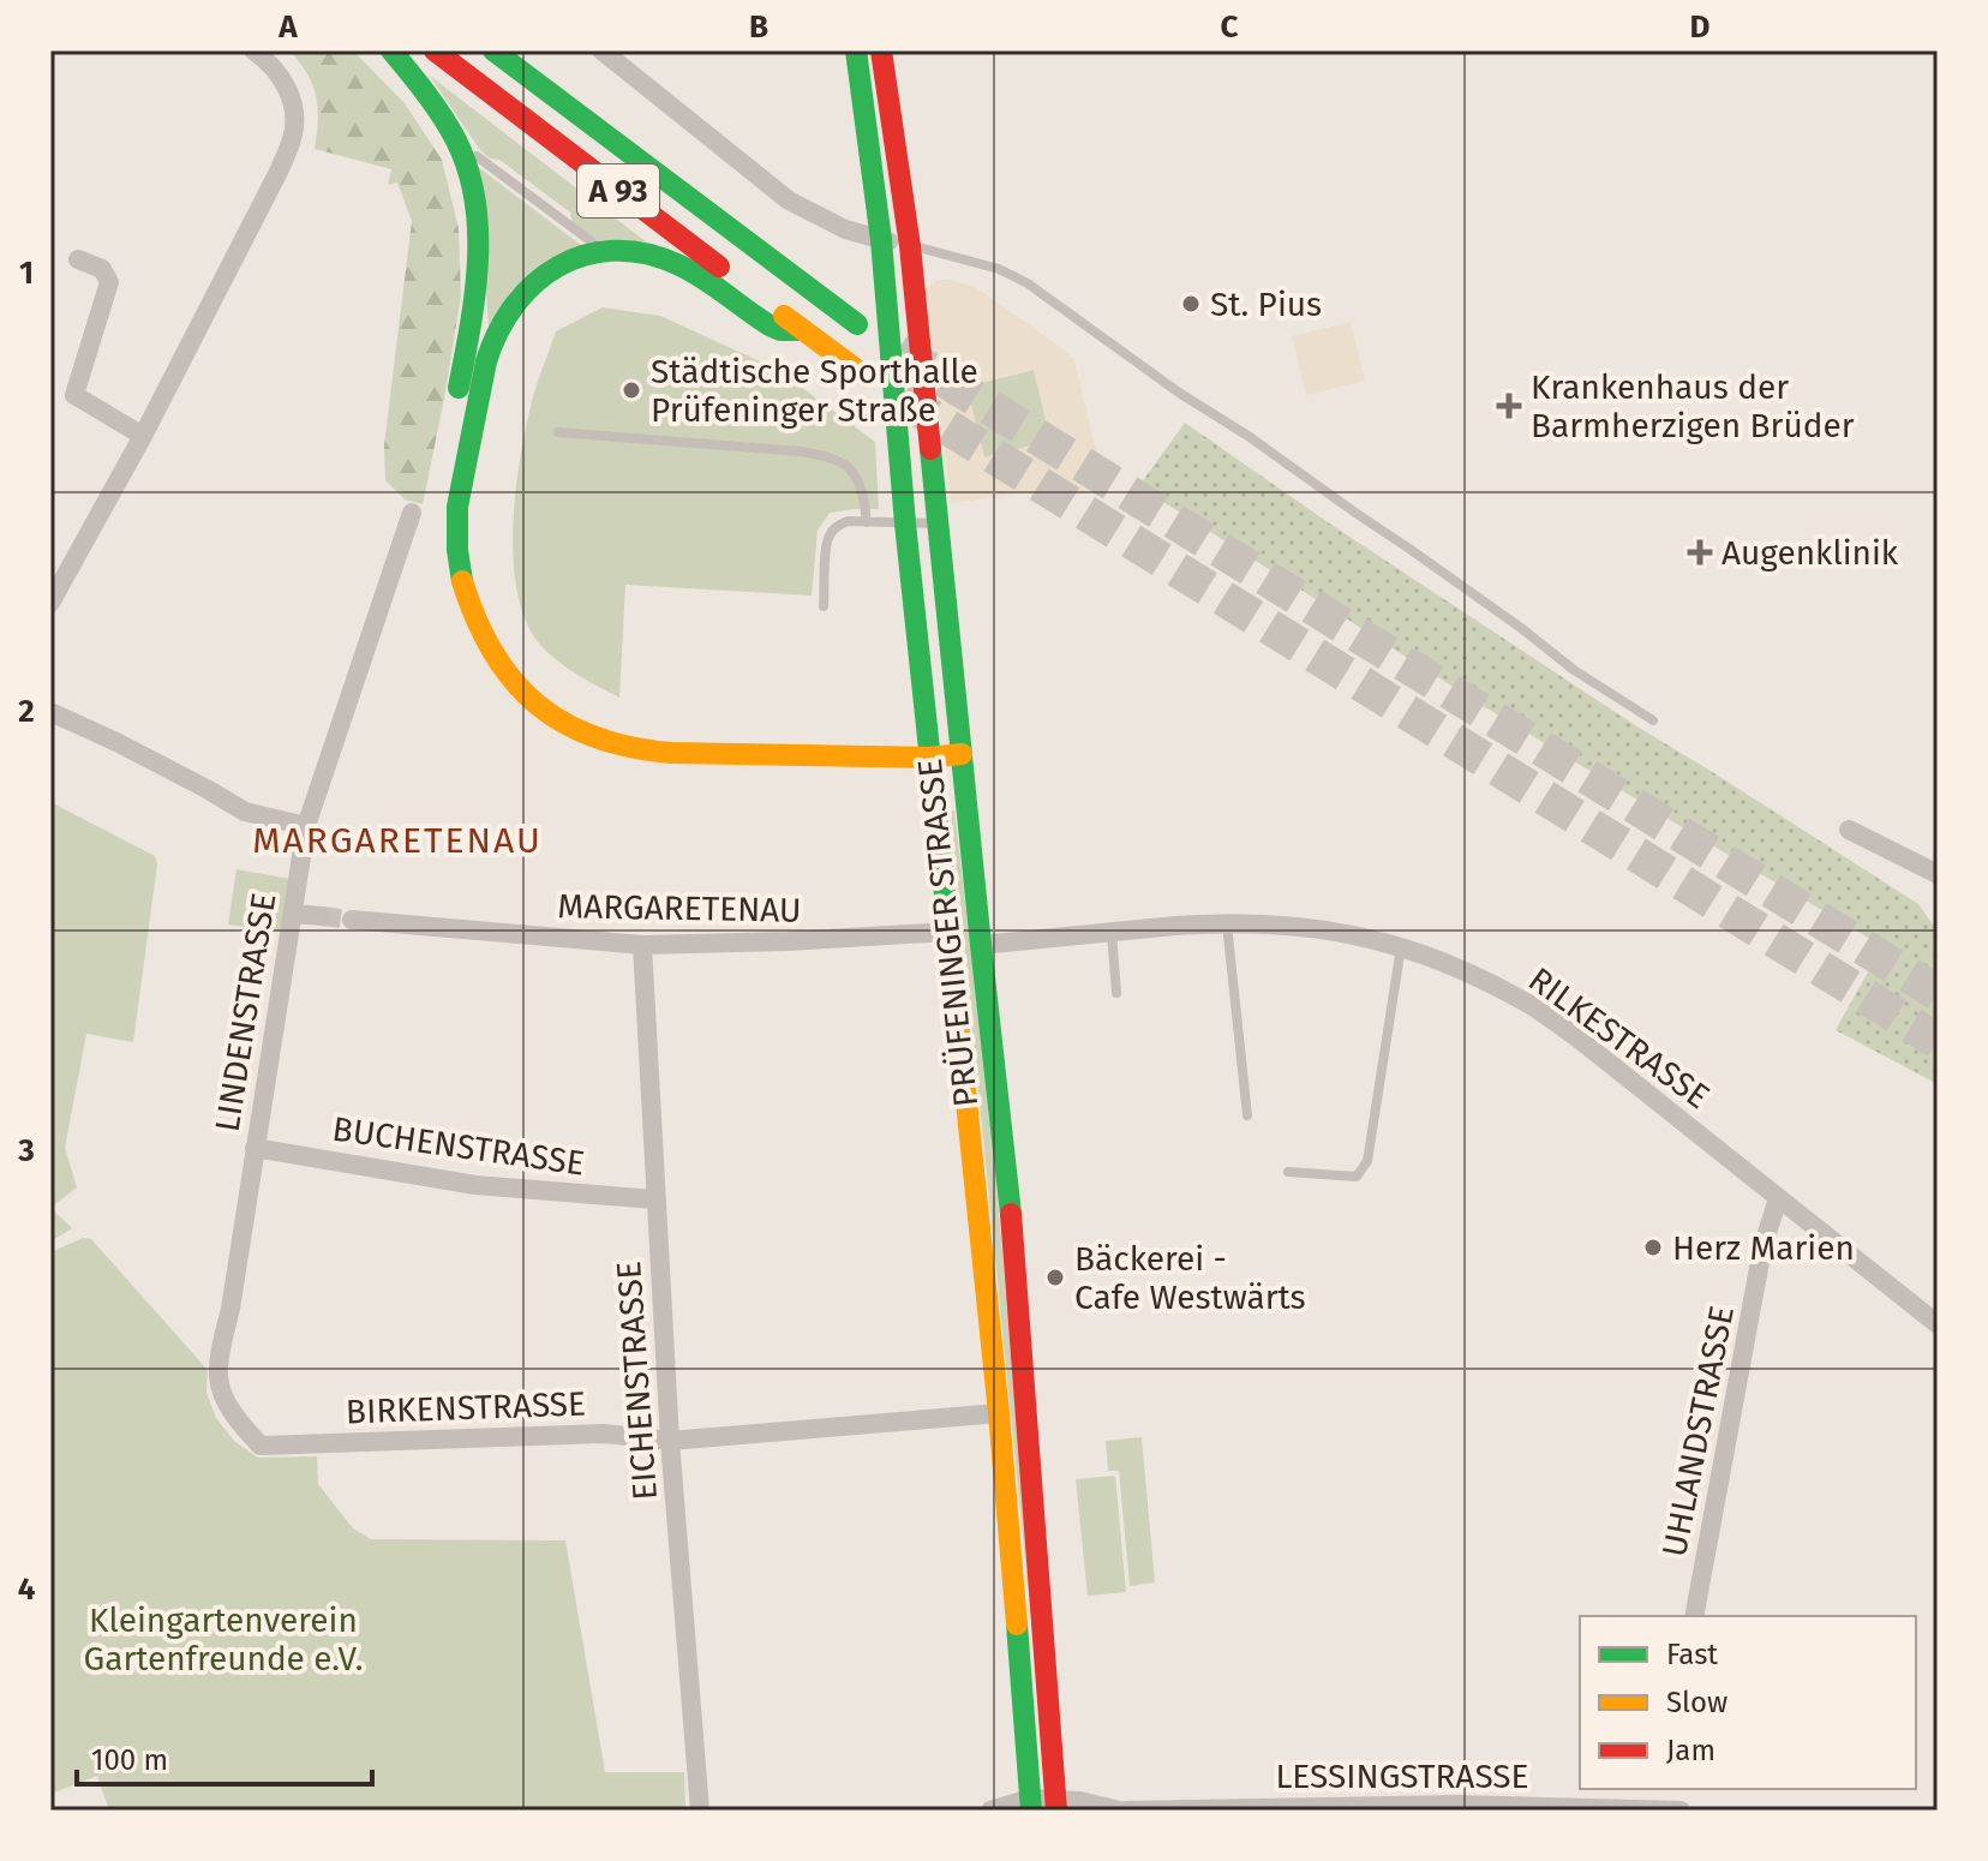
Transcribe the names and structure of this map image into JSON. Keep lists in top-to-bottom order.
{
  "streets": {
    "main road": ["A 93", "PRÜFENINGER STRASSE"],
    "street": [
      "MARGARETENAU",
      "LINDENSTRASSE",
      "RILKESTRASSE",
      "BUCHENSTRASSE",
      "EICHENSTRASSE",
      "BIRKENSTRASSE",
      "UHLANDSTRASSE",
      "LESSINGSTRASSE"
    ]
  },
  "crossings": [
    ["MARGARETENAU", "PRÜFENINGER STRASSE"],
    ["MARGARETENAU", "EICHENSTRASSE"],
    ["PRÜFENINGER STRASSE", "RILKESTRASSE"],
    ["PRÜFENINGER STRASSE", "BIRKENSTRASSE"],
    ["PRÜFENINGER STRASSE", "LESSINGSTRASSE"],
    ["LINDENSTRASSE", "BUCHENSTRASSE"],
    ["LINDENSTRASSE", "BIRKENSTRASSE"],
    ["RILKESTRASSE", "UHLANDSTRASSE"],
    ["BUCHENSTRASSE", "EICHENSTRASSE"],
    ["EICHENSTRASSE", "BIRKENSTRASSE"]
  ],
  "districts": ["MARGARETENAU"],
  "parks": ["Kleingartenverein Gartenfreunde e.V."],
  "places": {
    "other": [
      "St. Pius",
      "Städtische Sporthalle Prüfeninger Straße",
      "Herz Marien",
      "Bäckerei - Cafe Westwärts"
    ],
    "health": ["Krankenhaus der Barmherzigen Brüder", "Augenklinik"]
  },
  "legend": ["Fast", "Slow", "Jam"],
  "scale_bar": "100 m",
  "grid": {
    "columns": [
      "A",
      "B",
      "C",
      "D"
    ],
    "rows": [
      "1",
      "2",
      "3",
      "4"
    ]
  }
}
